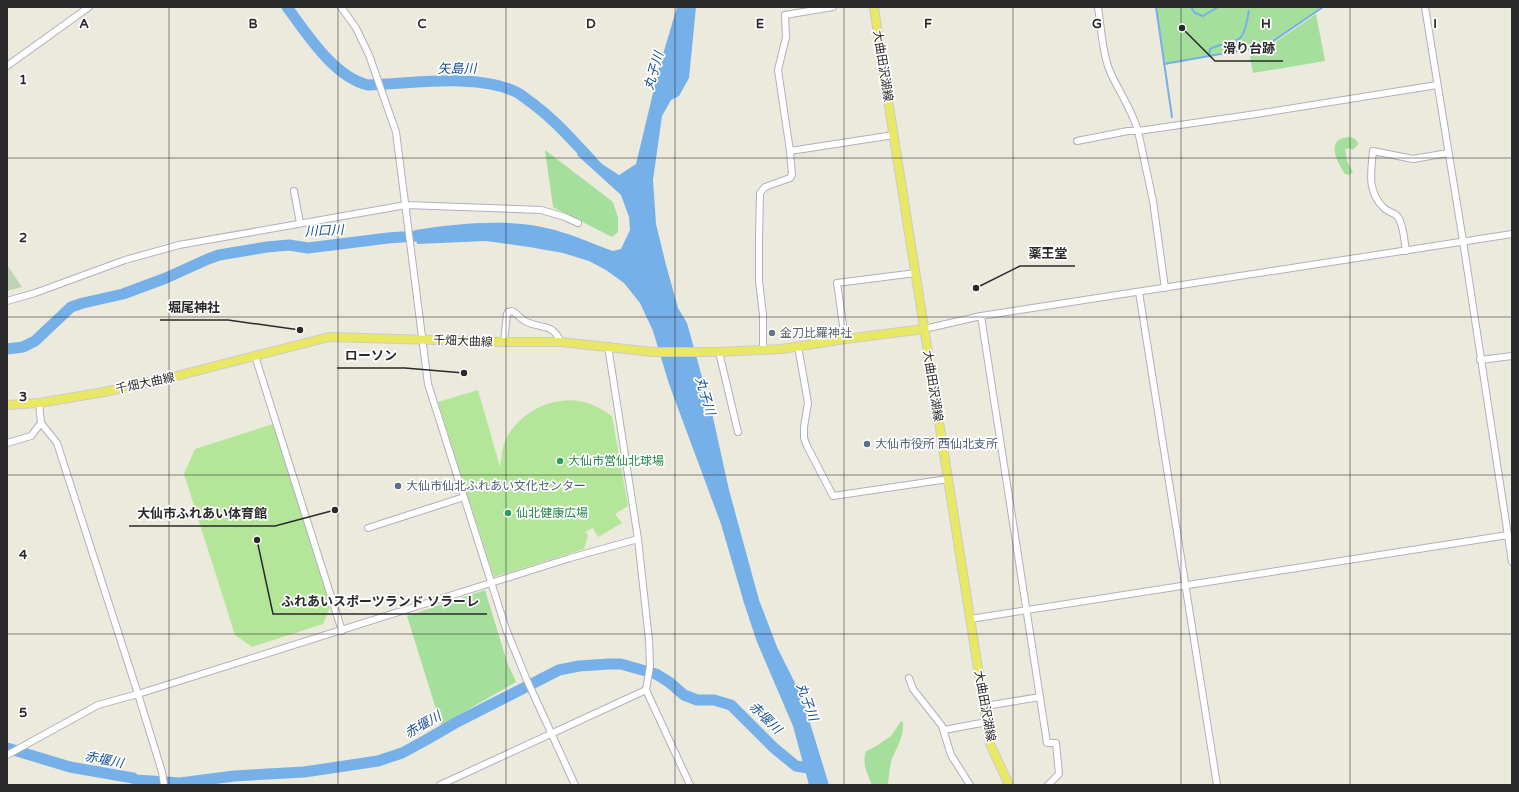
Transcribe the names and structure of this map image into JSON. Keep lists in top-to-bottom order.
{
  "streets": {
    "main road": ["大曲田沢湖線", "千畑大曲線"]
  },
  "crossings": [
    ["大曲田沢湖線", "千畑大曲線"]
  ],
  "water": [
    "矢島川",
    "丸子川",
    "川口川",
    "赤堰川"
  ],
  "places": [
    "滑り台跡",
    "薬王堂",
    "堀尾神社",
    "金刀比羅神社",
    "ローソン",
    "大仙市役所 西仙北支所",
    "大仙市営仙北球場",
    "大仙市仙北ふれあい文化センター",
    "大仙市ふれあい体育館",
    "仙北健康広場",
    "ふれあいスポーツランド ソラーレ"
  ],
  "grid": {
    "columns": [
      "A",
      "B",
      "C",
      "D",
      "E",
      "F",
      "G",
      "H",
      "I"
    ],
    "rows": [
      "1",
      "2",
      "3",
      "4",
      "5"
    ]
  }
}
